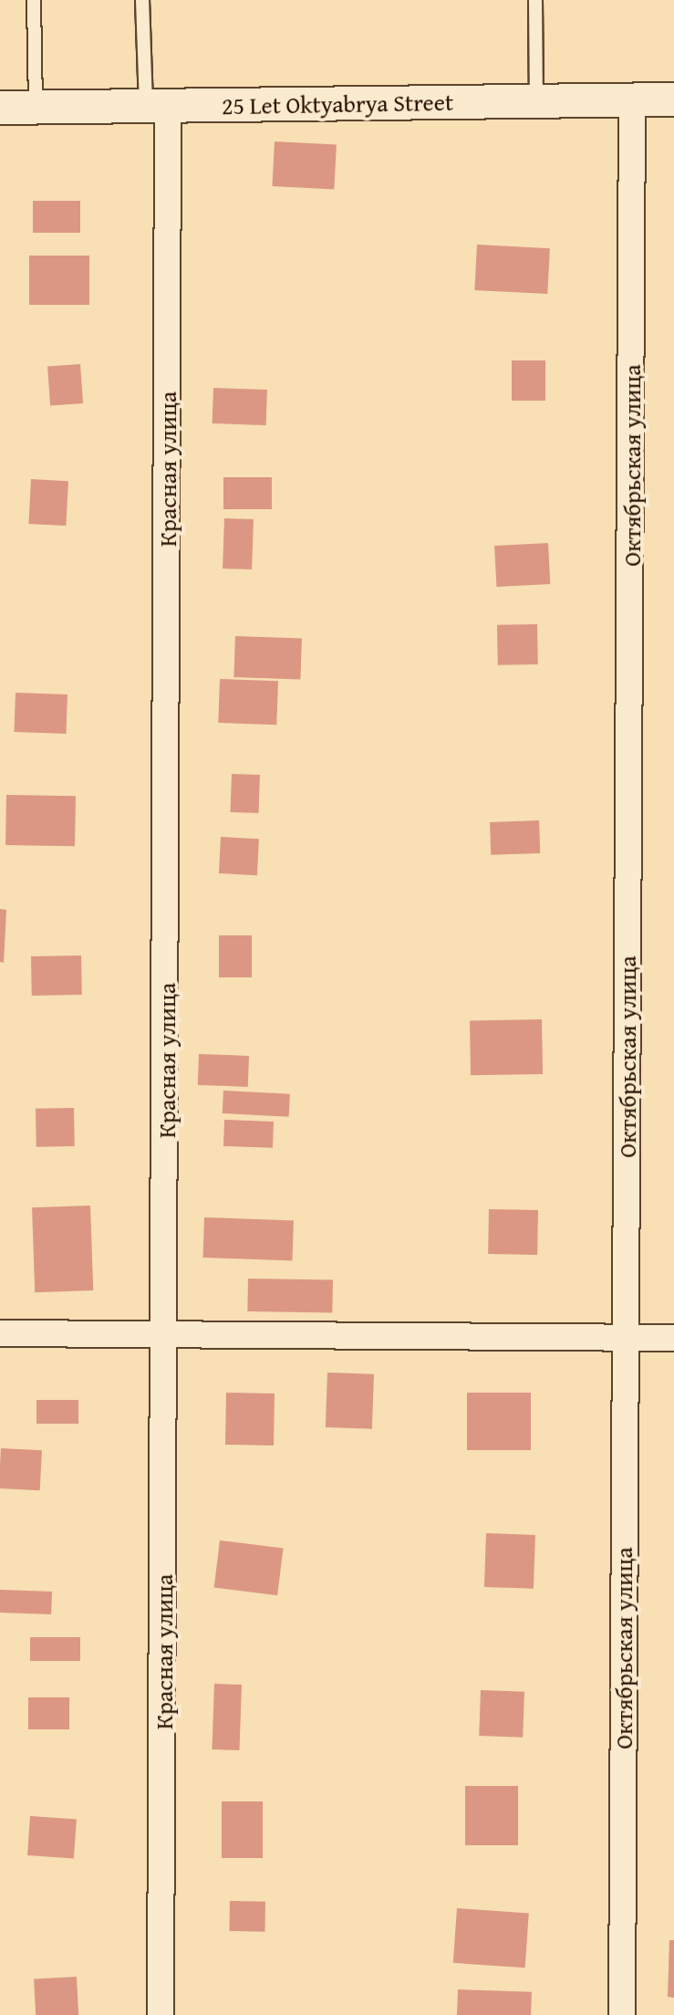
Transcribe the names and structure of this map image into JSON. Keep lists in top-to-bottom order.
{
  "streets": {
    "street": ["25 Let Oktyabrya Street", "Октябрьская улица", "Красная улица"]
  },
  "crossings": [
    ["25 Let Oktyabrya Street", "Октябрьская улица"],
    ["25 Let Oktyabrya Street", "Красная улица"]
  ]
}
